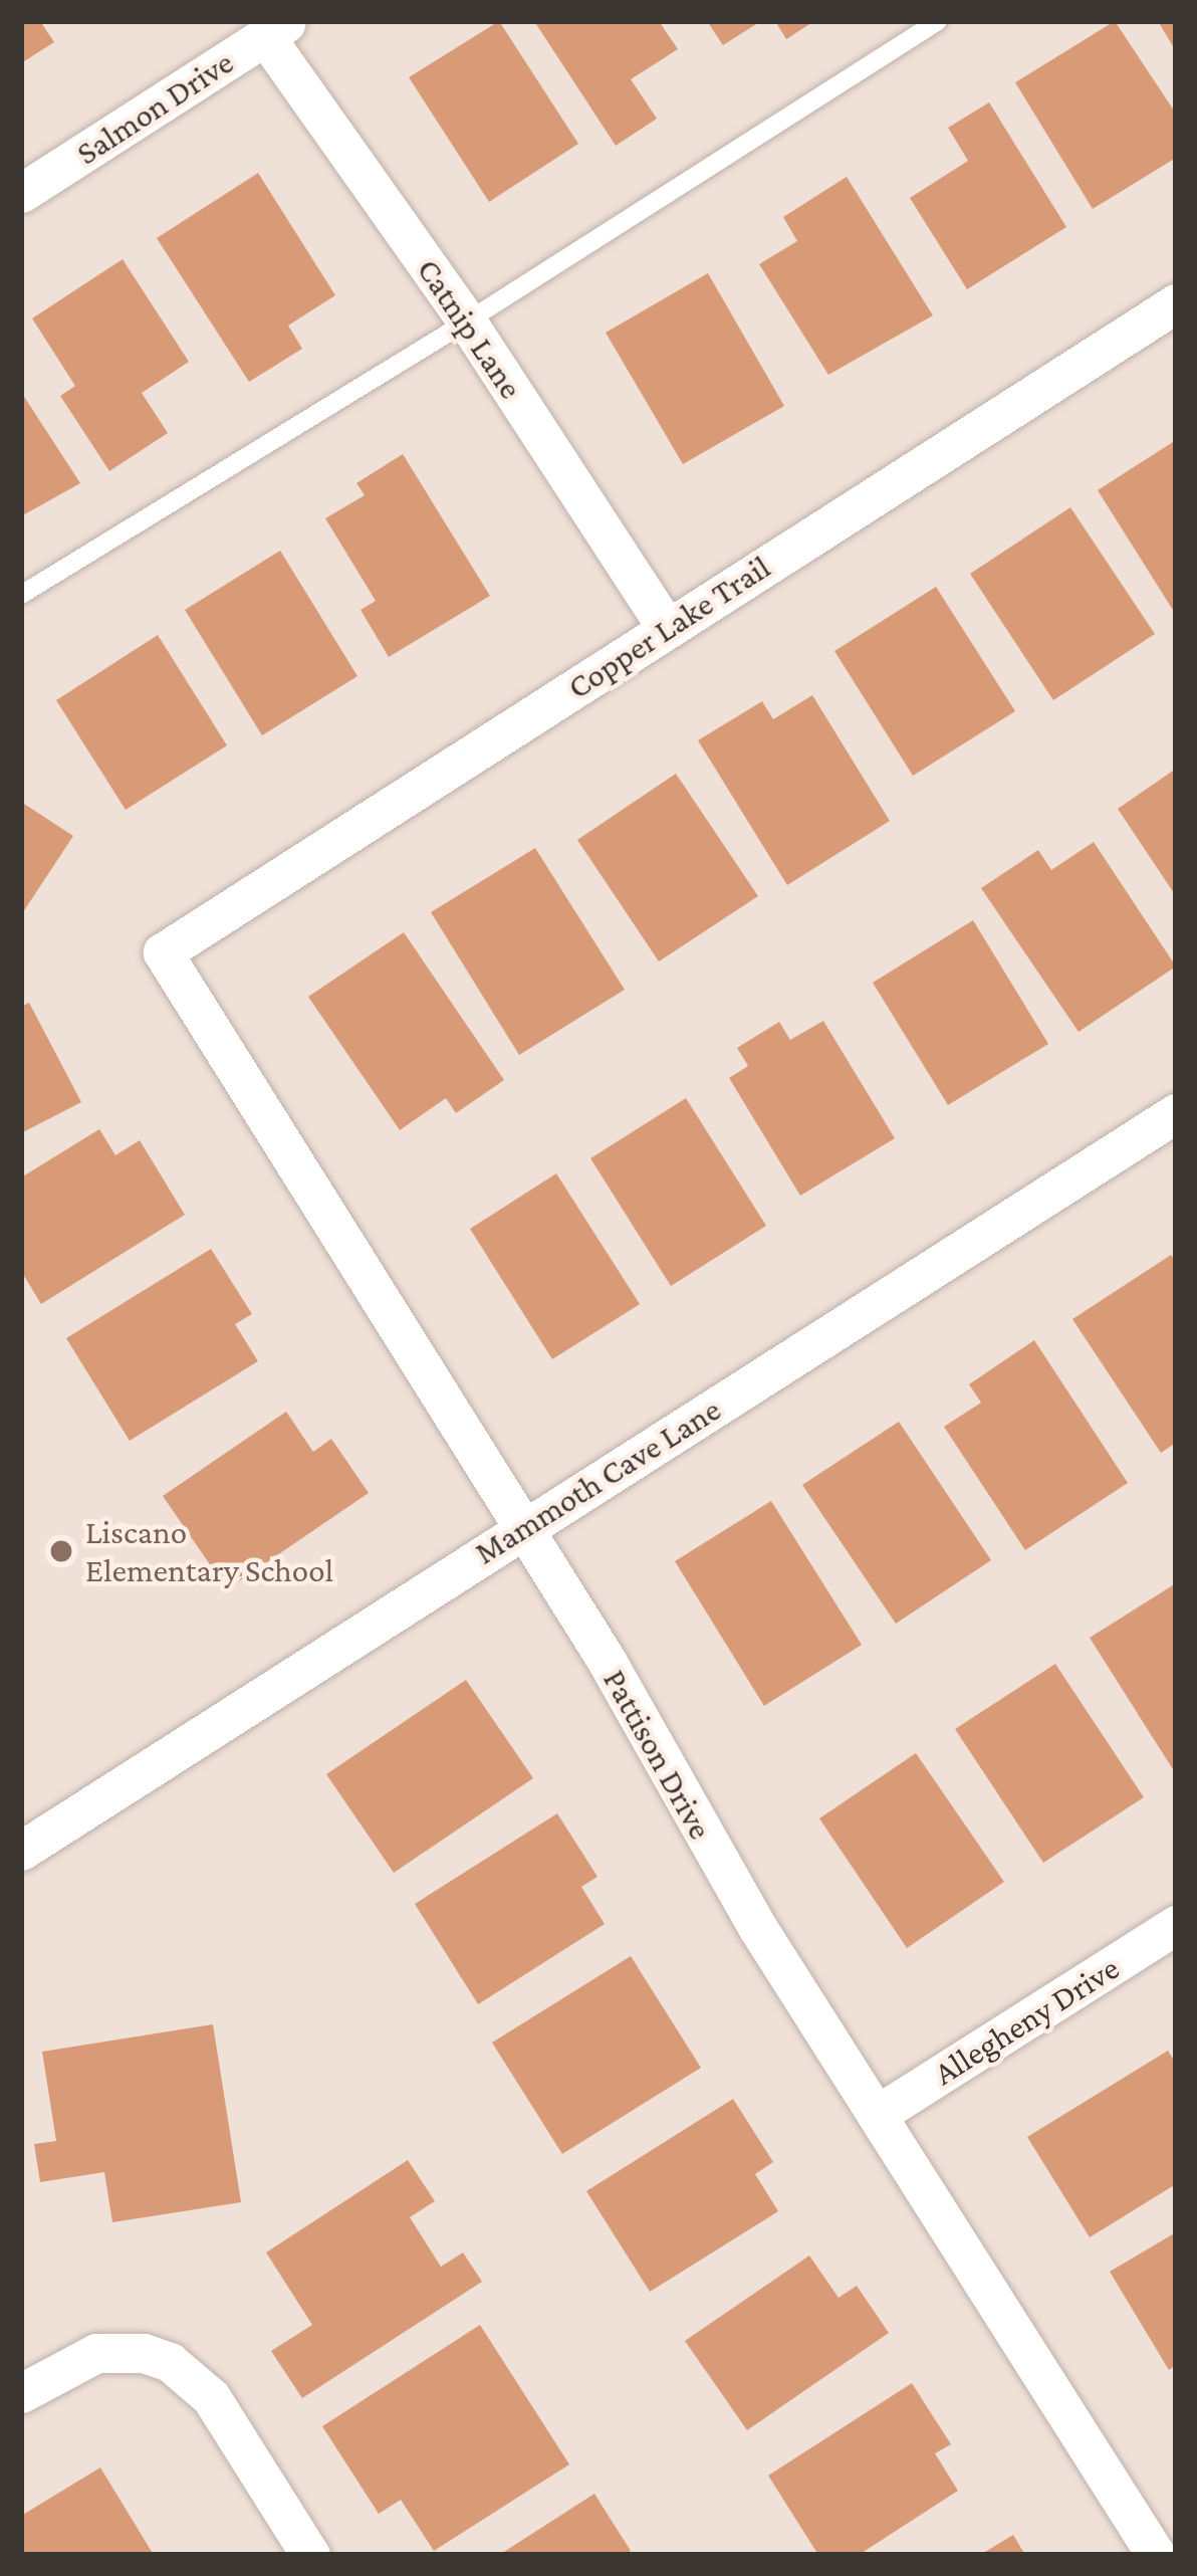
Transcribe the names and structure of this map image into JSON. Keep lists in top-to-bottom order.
{
  "streets": {
    "street": [
      "Salmon Drive",
      "Catnip Lane",
      "Copper Lake Trail",
      "Mammoth Cave Lane",
      "Pattison Drive",
      "Allegheny Drive"
    ]
  },
  "crossings": [
    ["Salmon Drive", "Catnip Lane"],
    ["Catnip Lane", "Copper Lake Trail"],
    ["Copper Lake Trail", "Pattison Drive"],
    ["Mammoth Cave Lane", "Pattison Drive"],
    ["Pattison Drive", "Allegheny Drive"]
  ],
  "places": ["Liscano Elementary School"]
}
